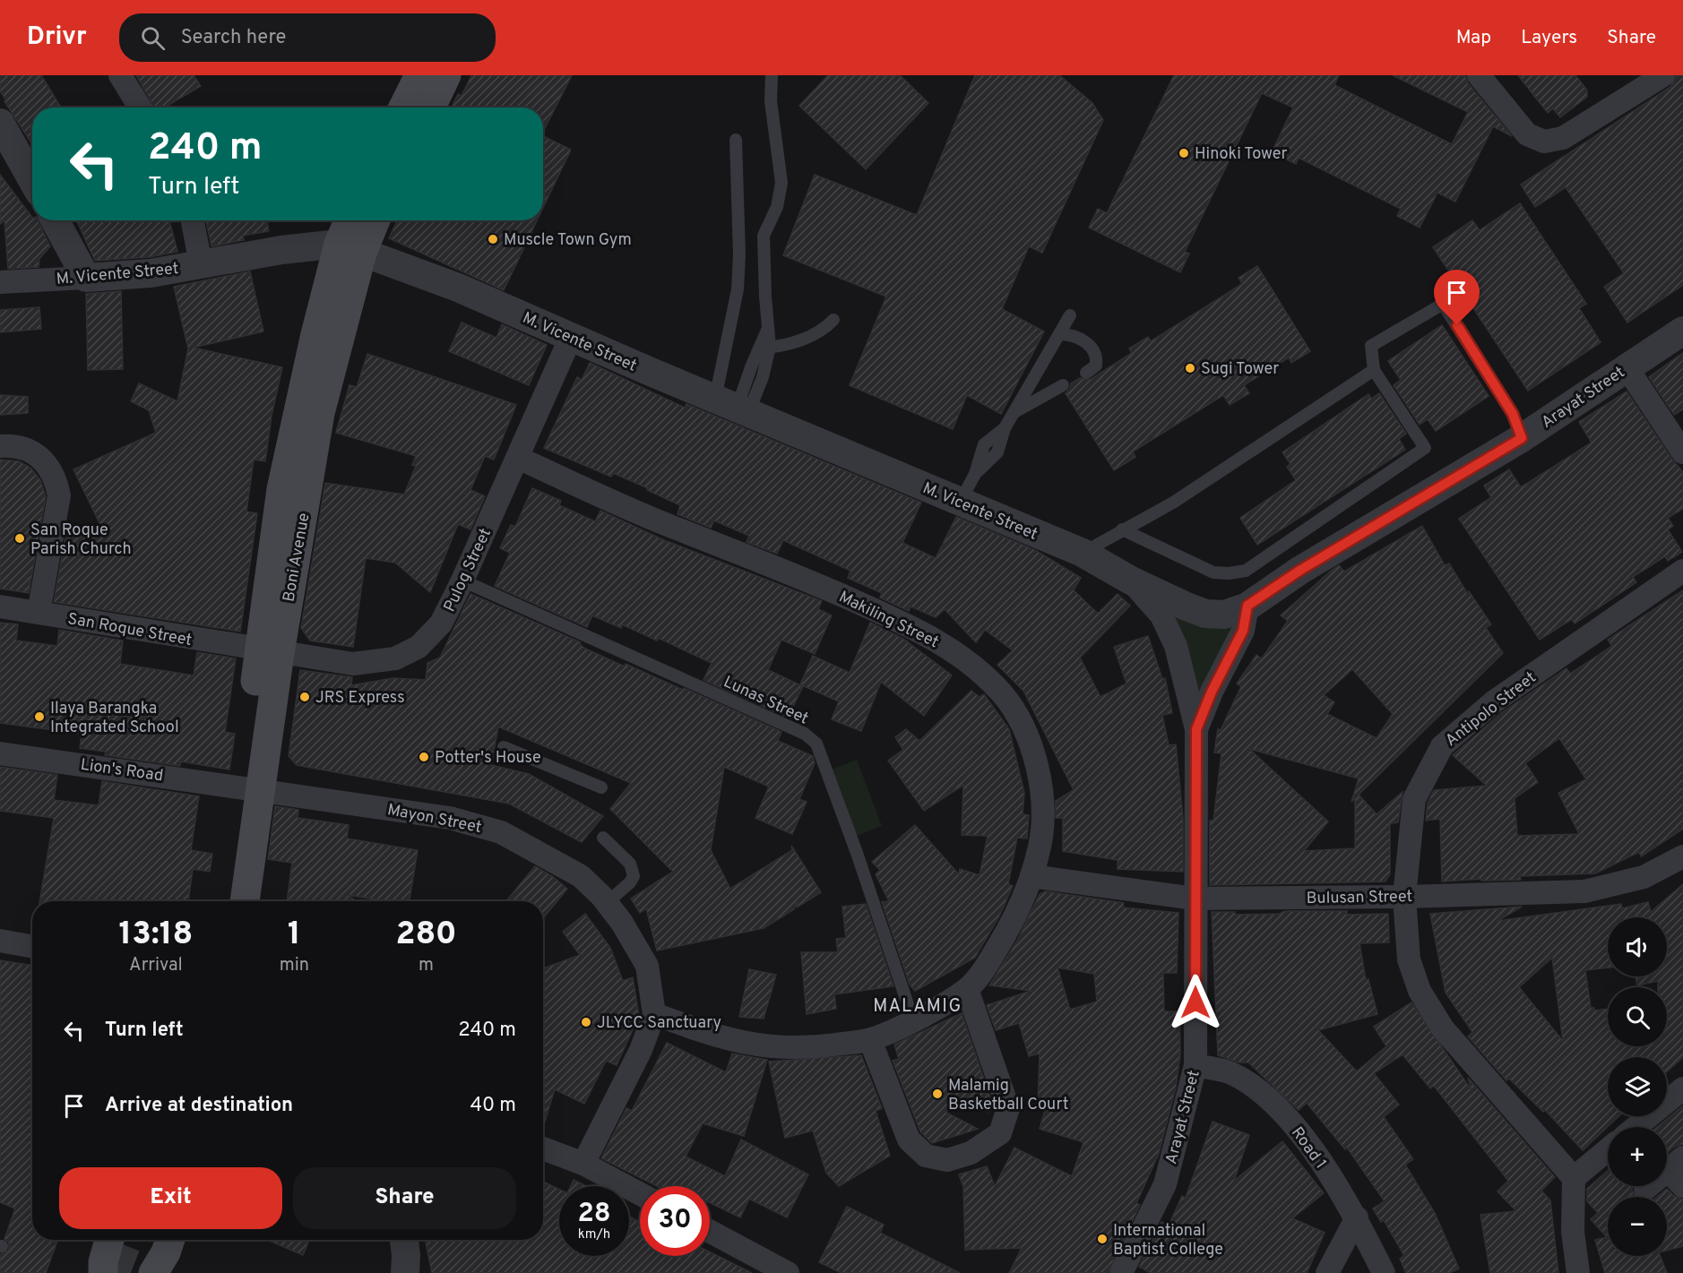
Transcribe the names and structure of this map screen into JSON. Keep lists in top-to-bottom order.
{
  "streets": {
    "main road": ["Boni Avenue"],
    "street": [
      "M. Vicente Street",
      "Arayat Street",
      "Pulog Street",
      "Makiling Street",
      "San Roque Street",
      "Antipolo Street",
      "Lion's Road",
      "Mayon Street",
      "Bulusan Street",
      "Road 1"
    ],
    "lane": ["Lunas Street"]
  },
  "crossings": [
    ["M. Vicente Street", "Arayat Street"],
    ["M. Vicente Street", "Boni Avenue"],
    ["M. Vicente Street", "Pulog Street"],
    ["Arayat Street", "Bulusan Street"],
    ["Arayat Street", "Road 1"],
    ["Boni Avenue", "Pulog Street"],
    ["Boni Avenue", "San Roque Street"],
    ["Boni Avenue", "Lion's Road"],
    ["Boni Avenue", "Mayon Street"],
    ["Pulog Street", "Makiling Street"],
    ["Pulog Street", "San Roque Street"],
    ["Pulog Street", "Lunas Street"],
    ["Makiling Street", "Lunas Street"],
    ["Makiling Street", "Mayon Street"],
    ["Makiling Street", "Bulusan Street"],
    ["Antipolo Street", "Bulusan Street"],
    ["Lion's Road", "Mayon Street"]
  ],
  "districts": ["MALAMIG"],
  "places": [
    "Hinoki Tower",
    "Muscle Town Gym",
    "Sugi Tower",
    "San Roque Parish Church",
    "JRS Express",
    "Ilaya Barangka Integrated School",
    "Potter's House",
    "JLYCC Sanctuary",
    "Malamig Basketball Court",
    "International Baptist College"
  ],
  "page": {
    "header": "Drivr",
    "search": "Search here",
    "nav": ["Map", "Layers", "Share"],
    "turn": ["240 m", "Turn left"],
    "eta": [
      "13:18",
      "Arrival",
      "1",
      "min",
      "280",
      "m"
    ],
    "map_buttons": ["+", "−"],
    "list": [
      {
        "name": "Turn left",
        "value": "240 m"
      },
      {
        "name": "Arrive at destination",
        "value": "40 m"
      }
    ],
    "buttons": ["Exit", "Share"],
    "speed": "28 km/h",
    "limit": "30"
  }
}
